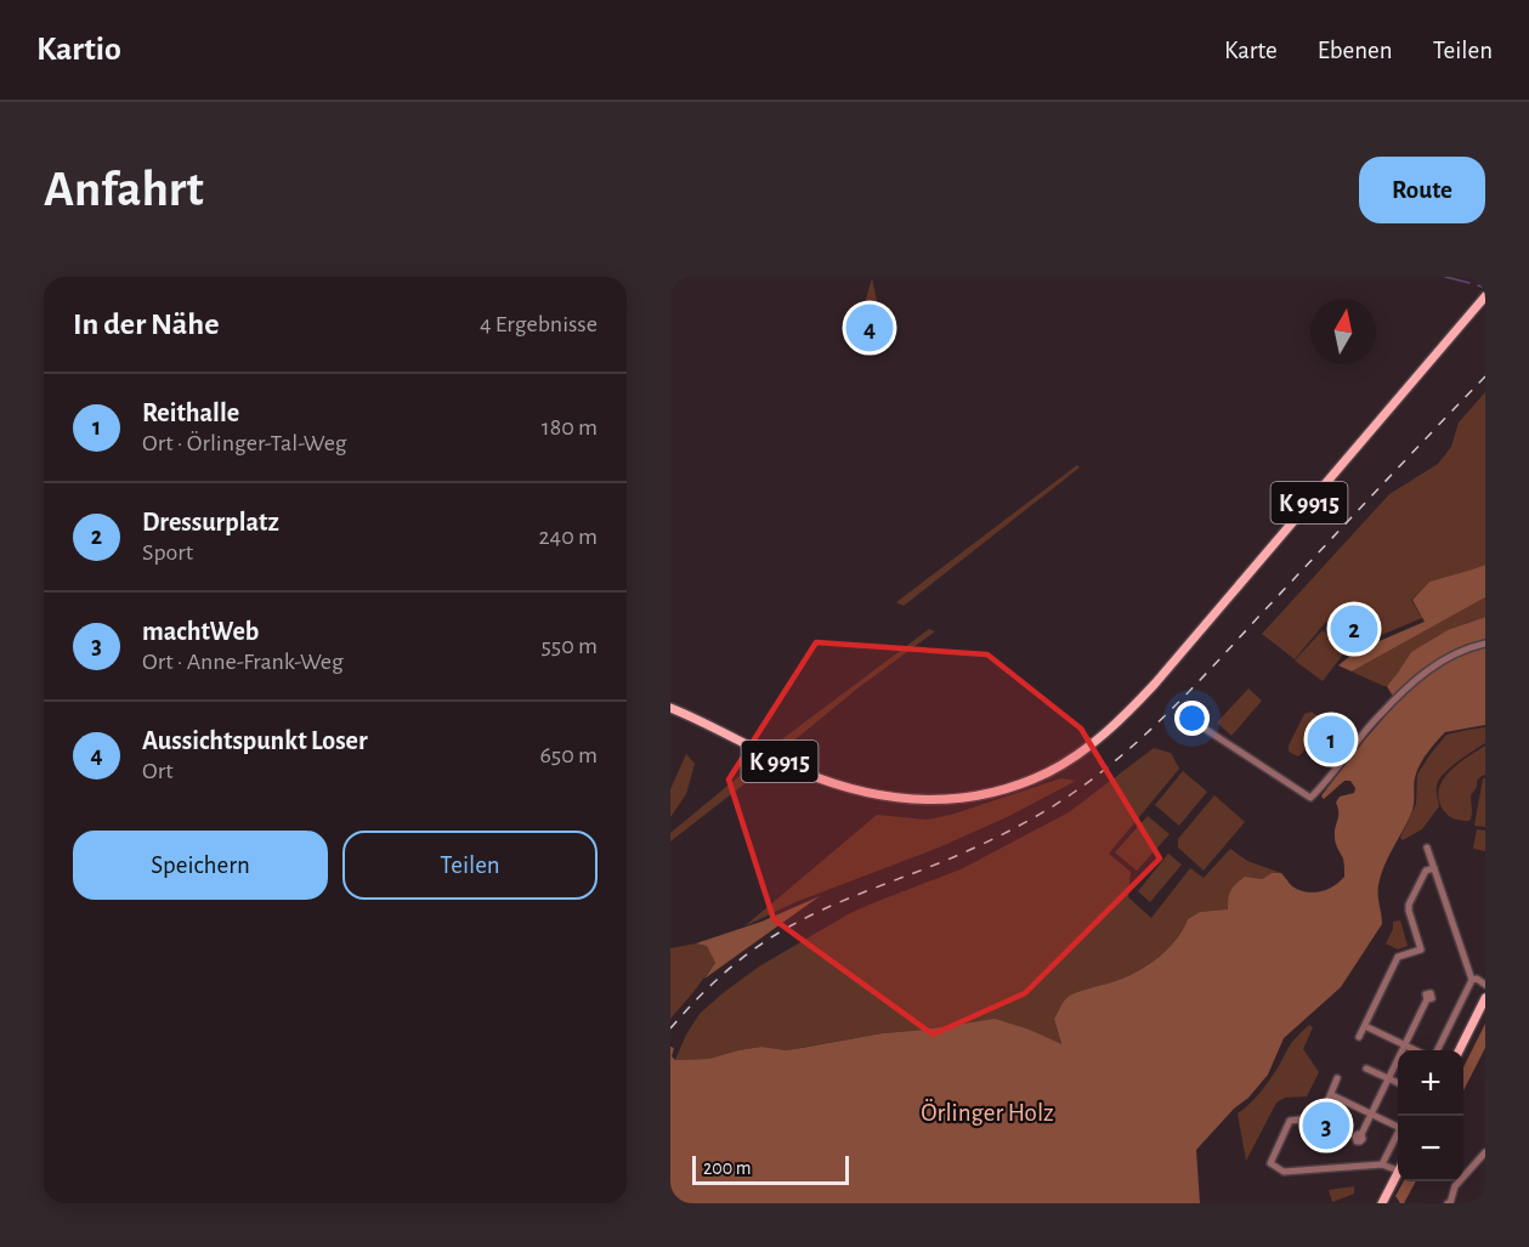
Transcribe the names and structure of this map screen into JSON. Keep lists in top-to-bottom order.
{
  "streets": {
    "main road": ["K 9915"]
  },
  "parks": ["Örlinger Holz"],
  "scale_bar": "200 m",
  "north": "top",
  "page": {
    "header": "Kartio",
    "nav": ["Karte", "Ebenen", "Teilen"],
    "buttons": [
      "Route",
      ["Speichern", "Teilen"]
    ],
    "title": "Anfahrt",
    "heading": ["In der Nähe", "4 Ergebnisse"],
    "pins": [
      "4",
      "2",
      "1",
      "3"
    ],
    "list": [
      {
        "mark": "1",
        "name": "Reithalle",
        "note": "Ort · Örlinger-Tal-Weg",
        "value": "180 m"
      },
      {
        "mark": "2",
        "name": "Dressurplatz",
        "note": "Sport",
        "value": "240 m"
      },
      {
        "mark": "3",
        "name": "machtWeb",
        "note": "Ort · Anne-Frank-Weg",
        "value": "550 m"
      },
      {
        "mark": "4",
        "name": "Aussichtspunkt Loser",
        "note": "Ort",
        "value": "650 m"
      }
    ],
    "map_buttons": ["+", "−"],
    "scale": "200 m"
  }
}
